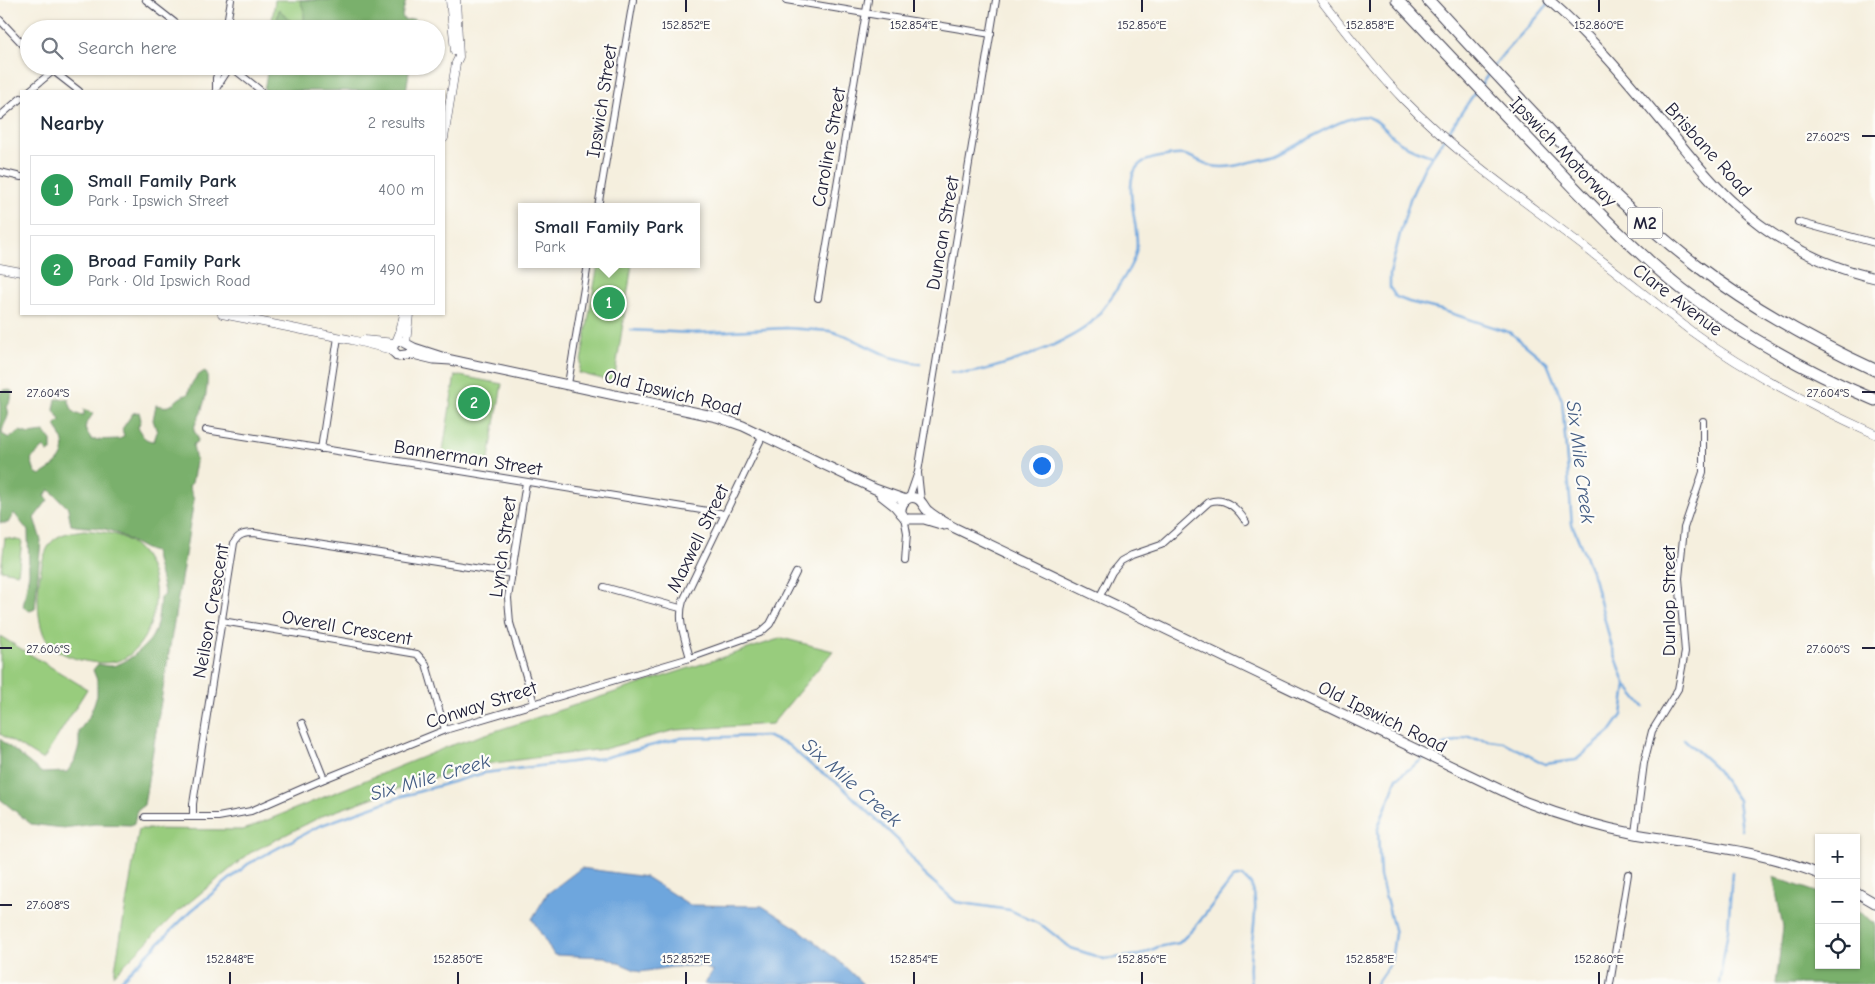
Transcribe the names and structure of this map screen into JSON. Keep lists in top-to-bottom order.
{
  "streets": {
    "highway": ["Ipswich Motorway", "M2"],
    "main road": ["Brisbane Road", "Old Ipswich Road"],
    "street": [
      "Ipswich Street",
      "Caroline Street",
      "Duncan Street",
      "Clare Avenue",
      "Bannerman Street",
      "Maxwell Street",
      "Lynch Street",
      "Dunlop Street",
      "Neilson Crescent",
      "Overell Crescent",
      "Conway Street"
    ]
  },
  "crossings": [
    ["Duncan Street", "Old Ipswich Road"],
    ["Old Ipswich Road", "Maxwell Street"],
    ["Old Ipswich Road", "Dunlop Street"],
    ["Bannerman Street", "Maxwell Street"],
    ["Bannerman Street", "Lynch Street"],
    ["Maxwell Street", "Conway Street"],
    ["Lynch Street", "Neilson Crescent"],
    ["Lynch Street", "Conway Street"],
    ["Neilson Crescent", "Overell Crescent"],
    ["Neilson Crescent", "Conway Street"],
    ["Overell Crescent", "Conway Street"]
  ],
  "water": ["Six Mile Creek"],
  "page": {
    "search": "Search here",
    "heading": ["Nearby", "2 results"],
    "list": [
      {
        "mark": "1",
        "name": "Small Family Park",
        "note": "Park · Ipswich Street",
        "value": "400 m"
      },
      {
        "mark": "2",
        "name": "Broad Family Park",
        "note": "Park · Old Ipswich Road",
        "value": "490 m"
      }
    ],
    "popup": ["Small Family Park", "Park"],
    "pins": ["1", "2"],
    "map_buttons": ["+", "−"]
  },
  "coordinates": [
    "152.852°E",
    "152.854°E",
    "152.856°E",
    "152.858°E",
    "152.860°E",
    "27.602°S",
    "27.604°S",
    "27.606°S",
    "27.608°S",
    "152.848°E",
    "152.850°E"
  ]
}
